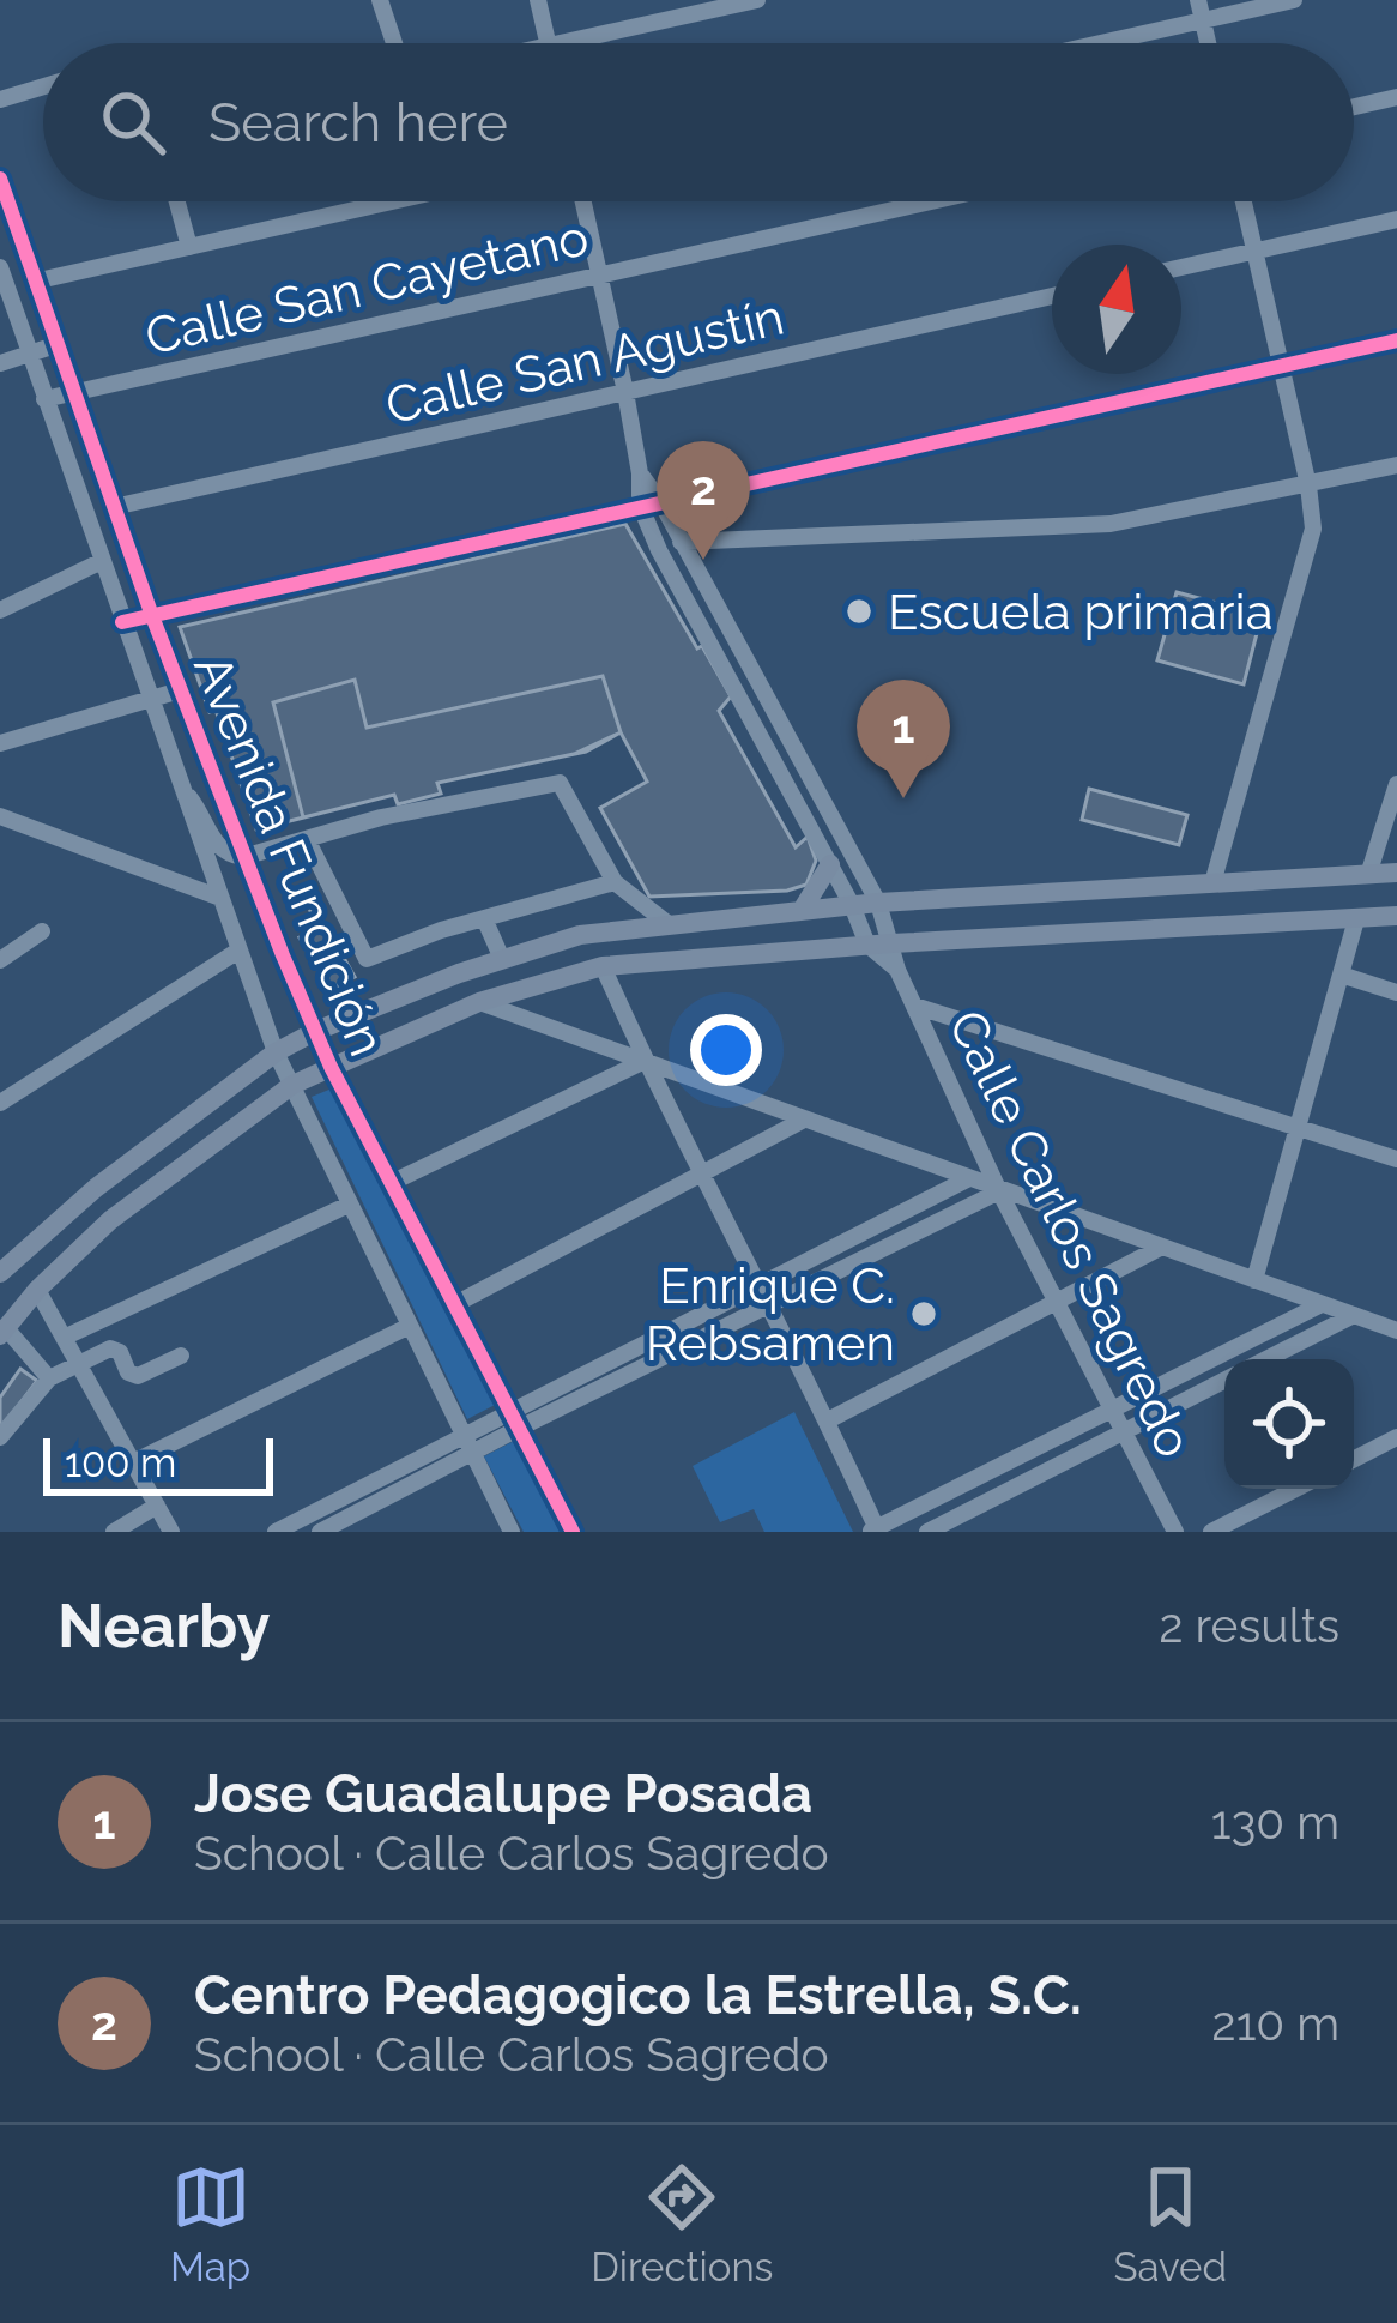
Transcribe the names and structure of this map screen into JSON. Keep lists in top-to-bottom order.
{
  "streets": {
    "street": [
      "Calle San Cayetano",
      "Calle San Agustín",
      "Avenida Fundición",
      "Calle Carlos Sagredo"
    ]
  },
  "crossings": [
    ["Calle San Cayetano", "Avenida Fundición"],
    ["Calle San Cayetano", "Calle Carlos Sagredo"],
    ["Calle San Agustín", "Avenida Fundición"],
    ["Calle San Agustín", "Calle Carlos Sagredo"]
  ],
  "places": ["Escuela primaria", "Enrique C. Rebsamen"],
  "scale_bar": "100 m",
  "north": "top",
  "page": {
    "search": "Search here",
    "pins": ["2", "1"],
    "scale": "100 m",
    "heading": ["Nearby", "2 results"],
    "list": [
      {
        "mark": "1",
        "name": "Jose Guadalupe Posada",
        "note": "School · Calle Carlos Sagredo",
        "value": "130 m"
      },
      {
        "mark": "2",
        "name": "Centro Pedagogico la Estrella, S.C.",
        "note": "School · Calle Carlos Sagredo",
        "value": "210 m"
      }
    ],
    "nav": ["Map", "Directions", "Saved"]
  }
}
